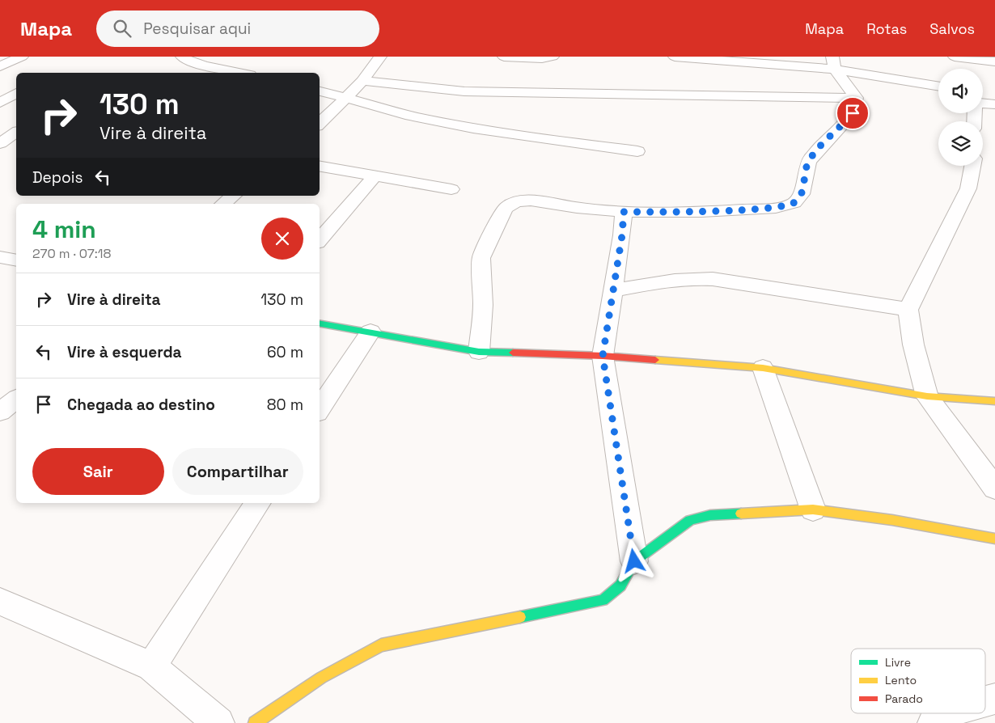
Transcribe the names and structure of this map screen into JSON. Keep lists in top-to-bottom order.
{
  "legend": ["Livre", "Lento", "Parado"],
  "page": {
    "header": "Mapa",
    "search": "Pesquisar aqui",
    "nav": ["Mapa", "Rotas", "Salvos"],
    "turn": ["130 m", "Vire à direita"],
    "then": "Depois",
    "heading": ["4 min", "270 m · 07:18"],
    "list": [
      {
        "name": "Vire à direita",
        "value": "130 m"
      },
      {
        "name": "Vire à esquerda",
        "value": "60 m"
      },
      {
        "name": "Chegada ao destino",
        "value": "80 m"
      }
    ],
    "buttons": ["Sair", "Compartilhar"]
  }
}
